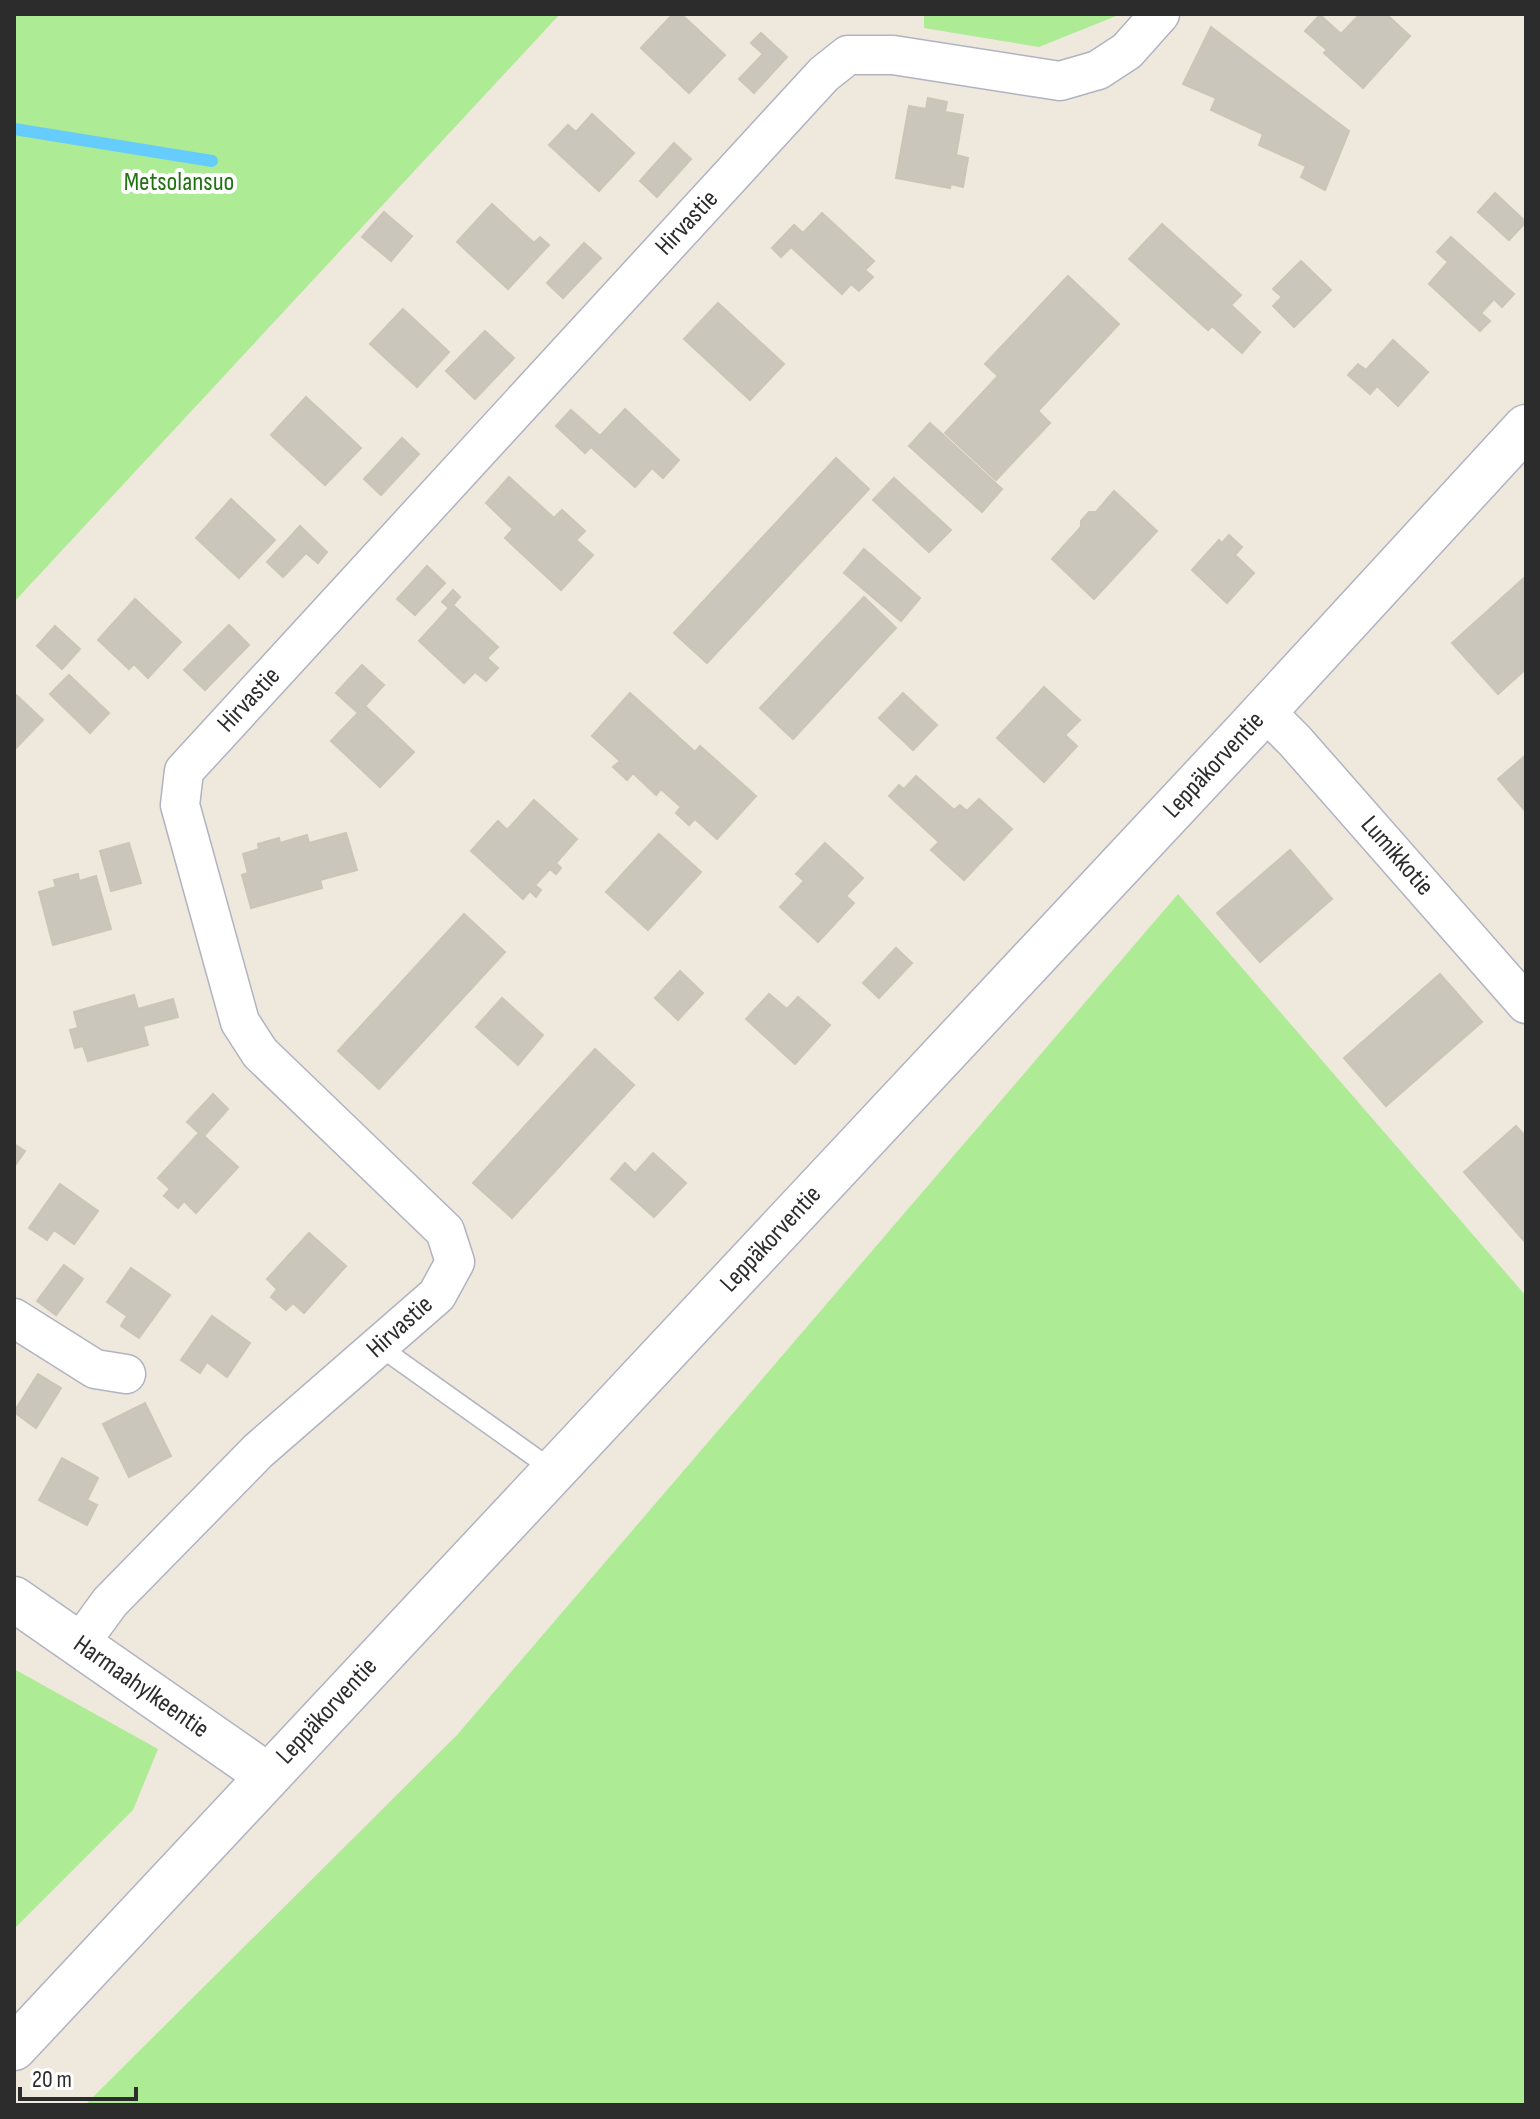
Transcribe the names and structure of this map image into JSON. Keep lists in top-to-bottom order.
{
  "streets": {
    "street": [
      "Hirvastie",
      "Leppäkorventie",
      "Lumikkotie",
      "Harmaahylkeentie"
    ]
  },
  "crossings": [
    ["Hirvastie", "Harmaahylkeentie"],
    ["Leppäkorventie", "Lumikkotie"],
    ["Leppäkorventie", "Harmaahylkeentie"]
  ],
  "parks": ["Metsolansuo"],
  "scale_bar": "20 m"
}
